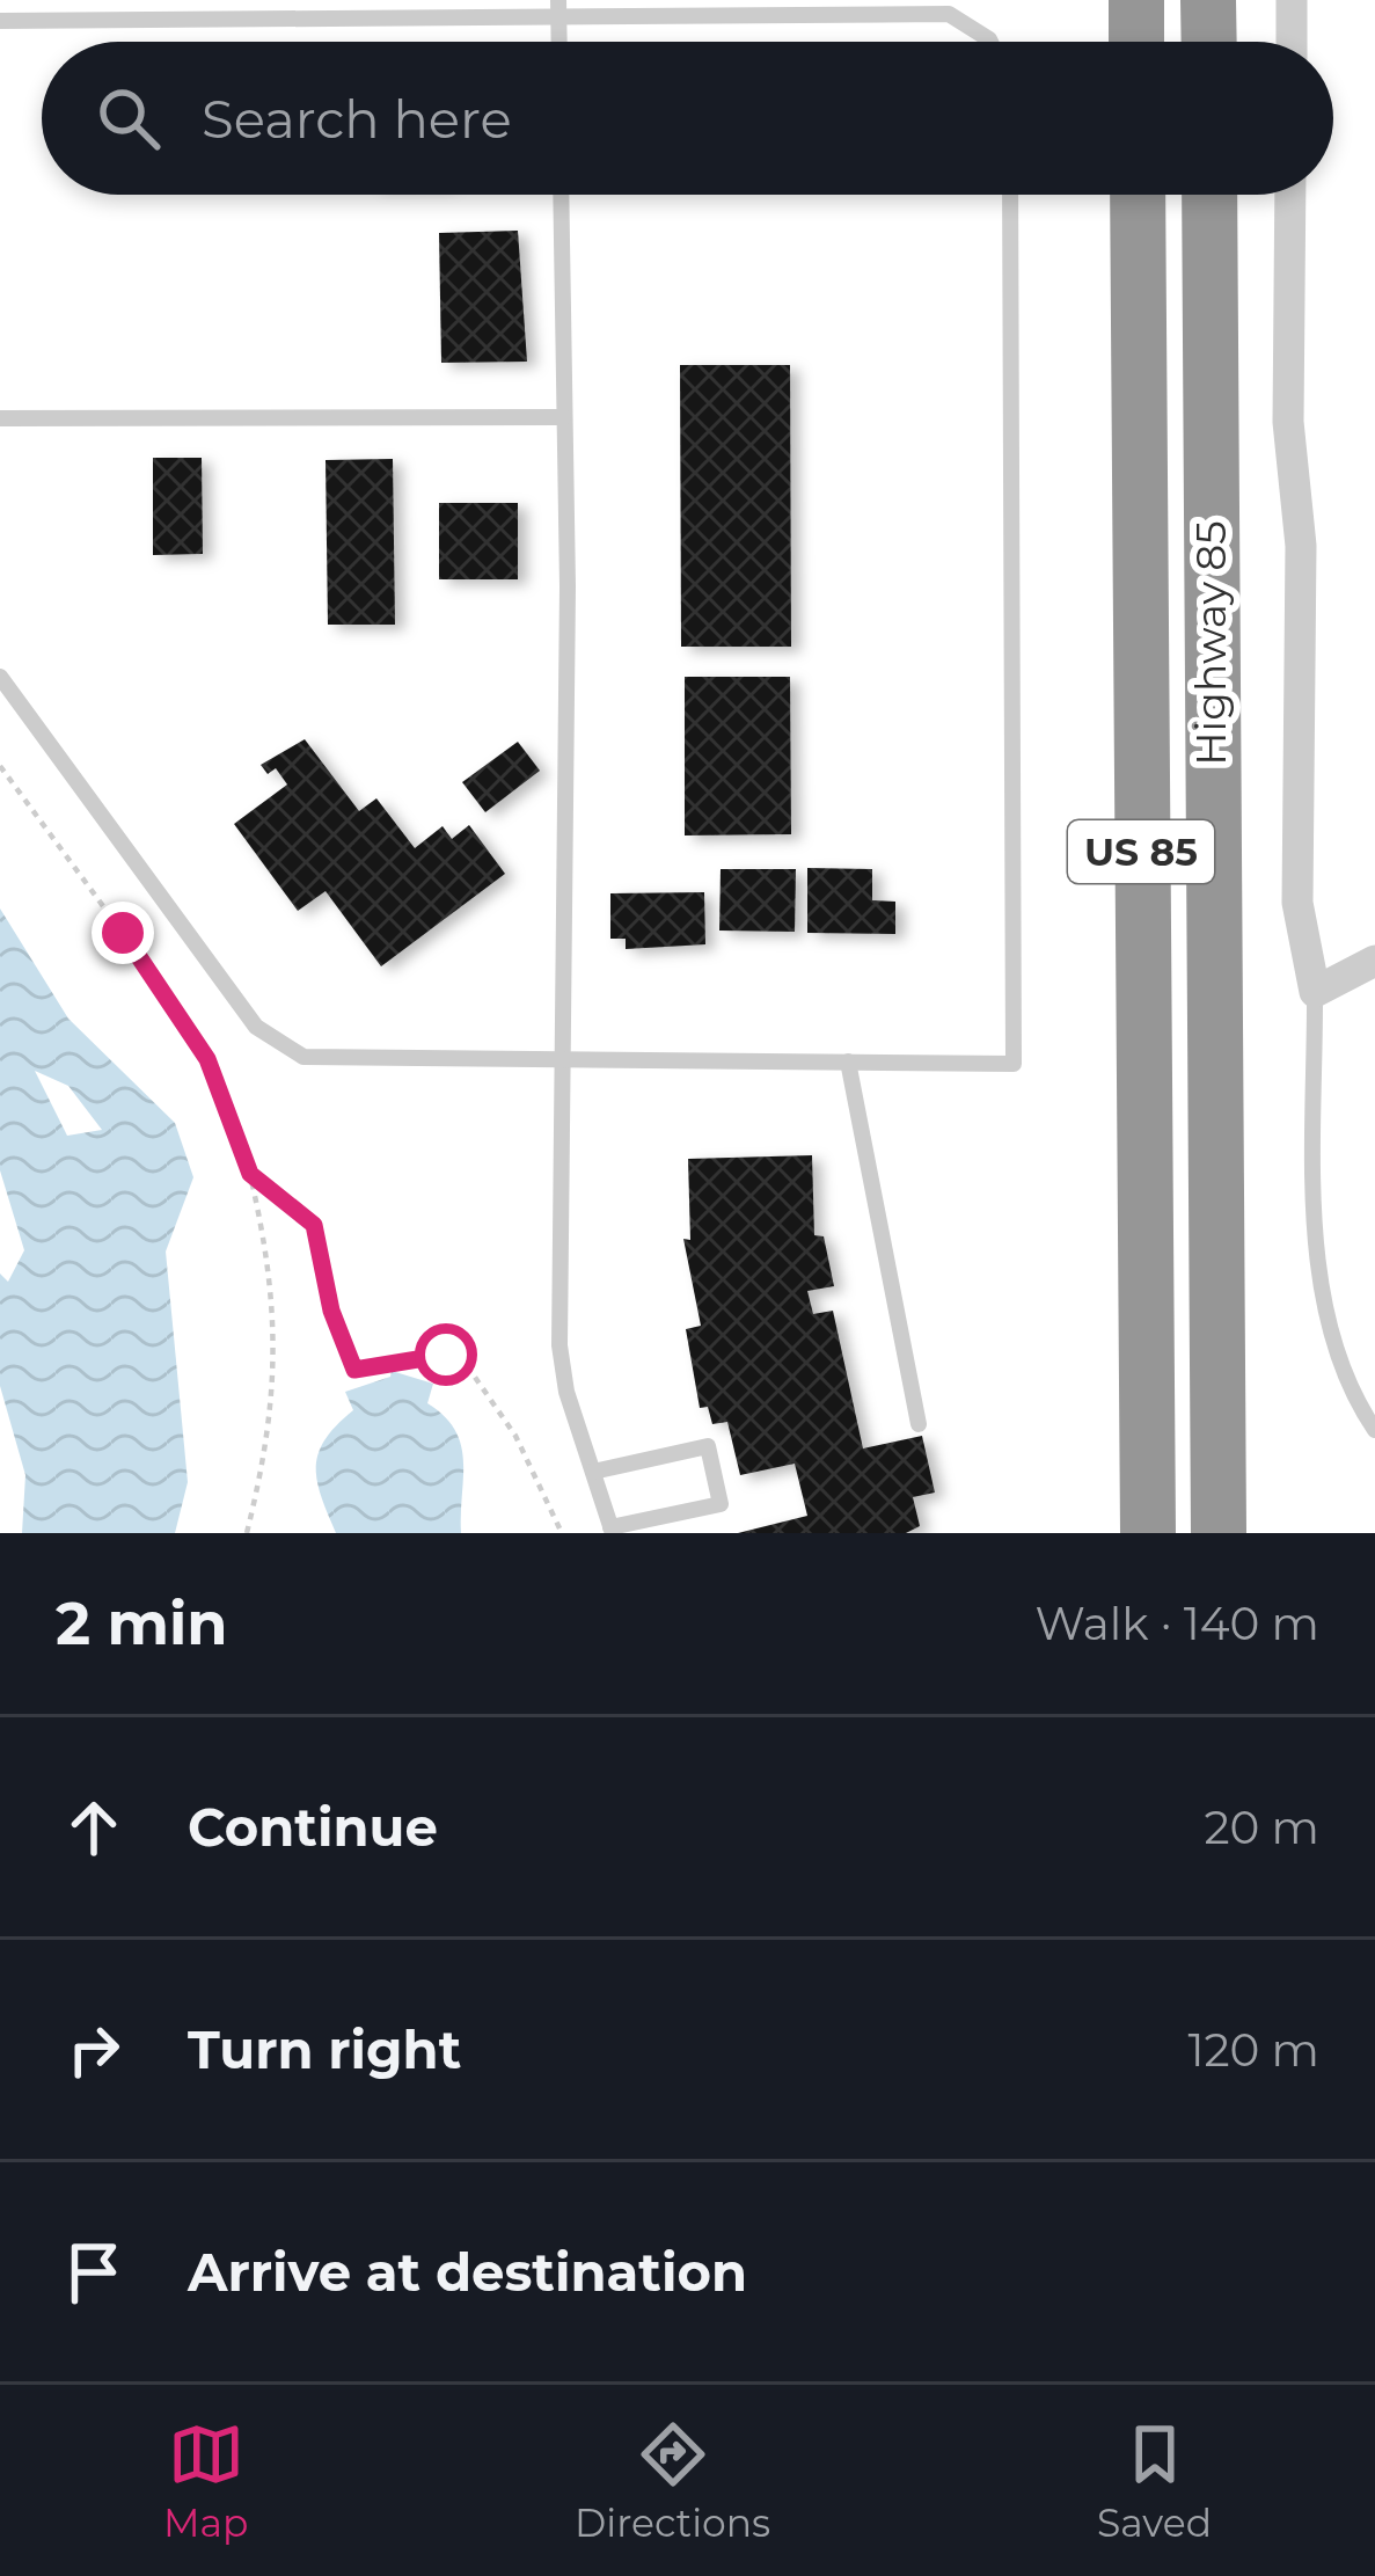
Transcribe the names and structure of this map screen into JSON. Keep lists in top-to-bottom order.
{
  "streets": {
    "highway": ["Highway 85", "US 85"]
  },
  "page": {
    "search": "Search here",
    "heading": ["2 min", "Walk · 140 m"],
    "list": [
      ["Continue", "20 m"],
      ["Turn right", "120 m"],
      "Arrive at destination"
    ],
    "nav": ["Map", "Directions", "Saved"]
  }
}
